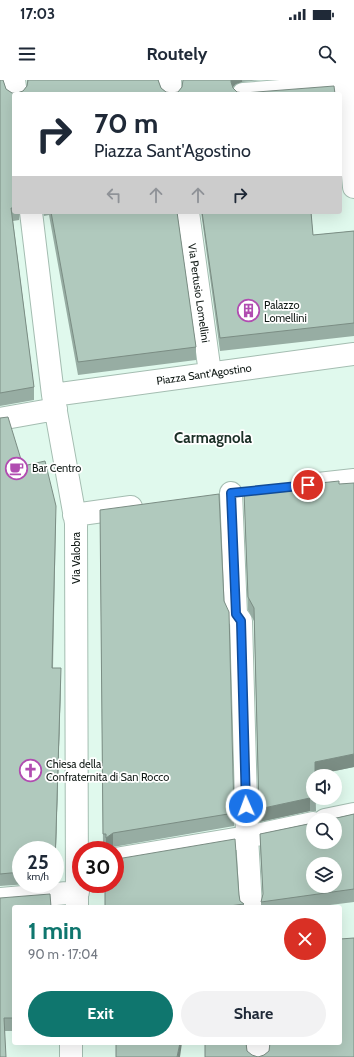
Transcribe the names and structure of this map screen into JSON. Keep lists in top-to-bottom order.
{
  "streets": {
    "street": ["Via Pertusio Lomellini", "Piazza Sant'Agostino", "Via Valobra"]
  },
  "crossings": [
    ["Via Pertusio Lomellini", "Piazza Sant'Agostino"],
    ["Piazza Sant'Agostino", "Via Valobra"]
  ],
  "districts": ["Carmagnola"],
  "places": {
    "building": ["Palazzo Lomellini"],
    "cafe": ["Bar Centro"],
    "church": ["Chiesa della Confraternita di San Rocco"]
  },
  "page": {
    "status": "17:03",
    "header": "Routely",
    "turn": ["70 m", "Piazza Sant'Agostino"],
    "speed": "25 km/h",
    "limit": "30",
    "heading": ["1 min", "90 m · 17:04"],
    "buttons": ["Exit", "Share"]
  }
}
